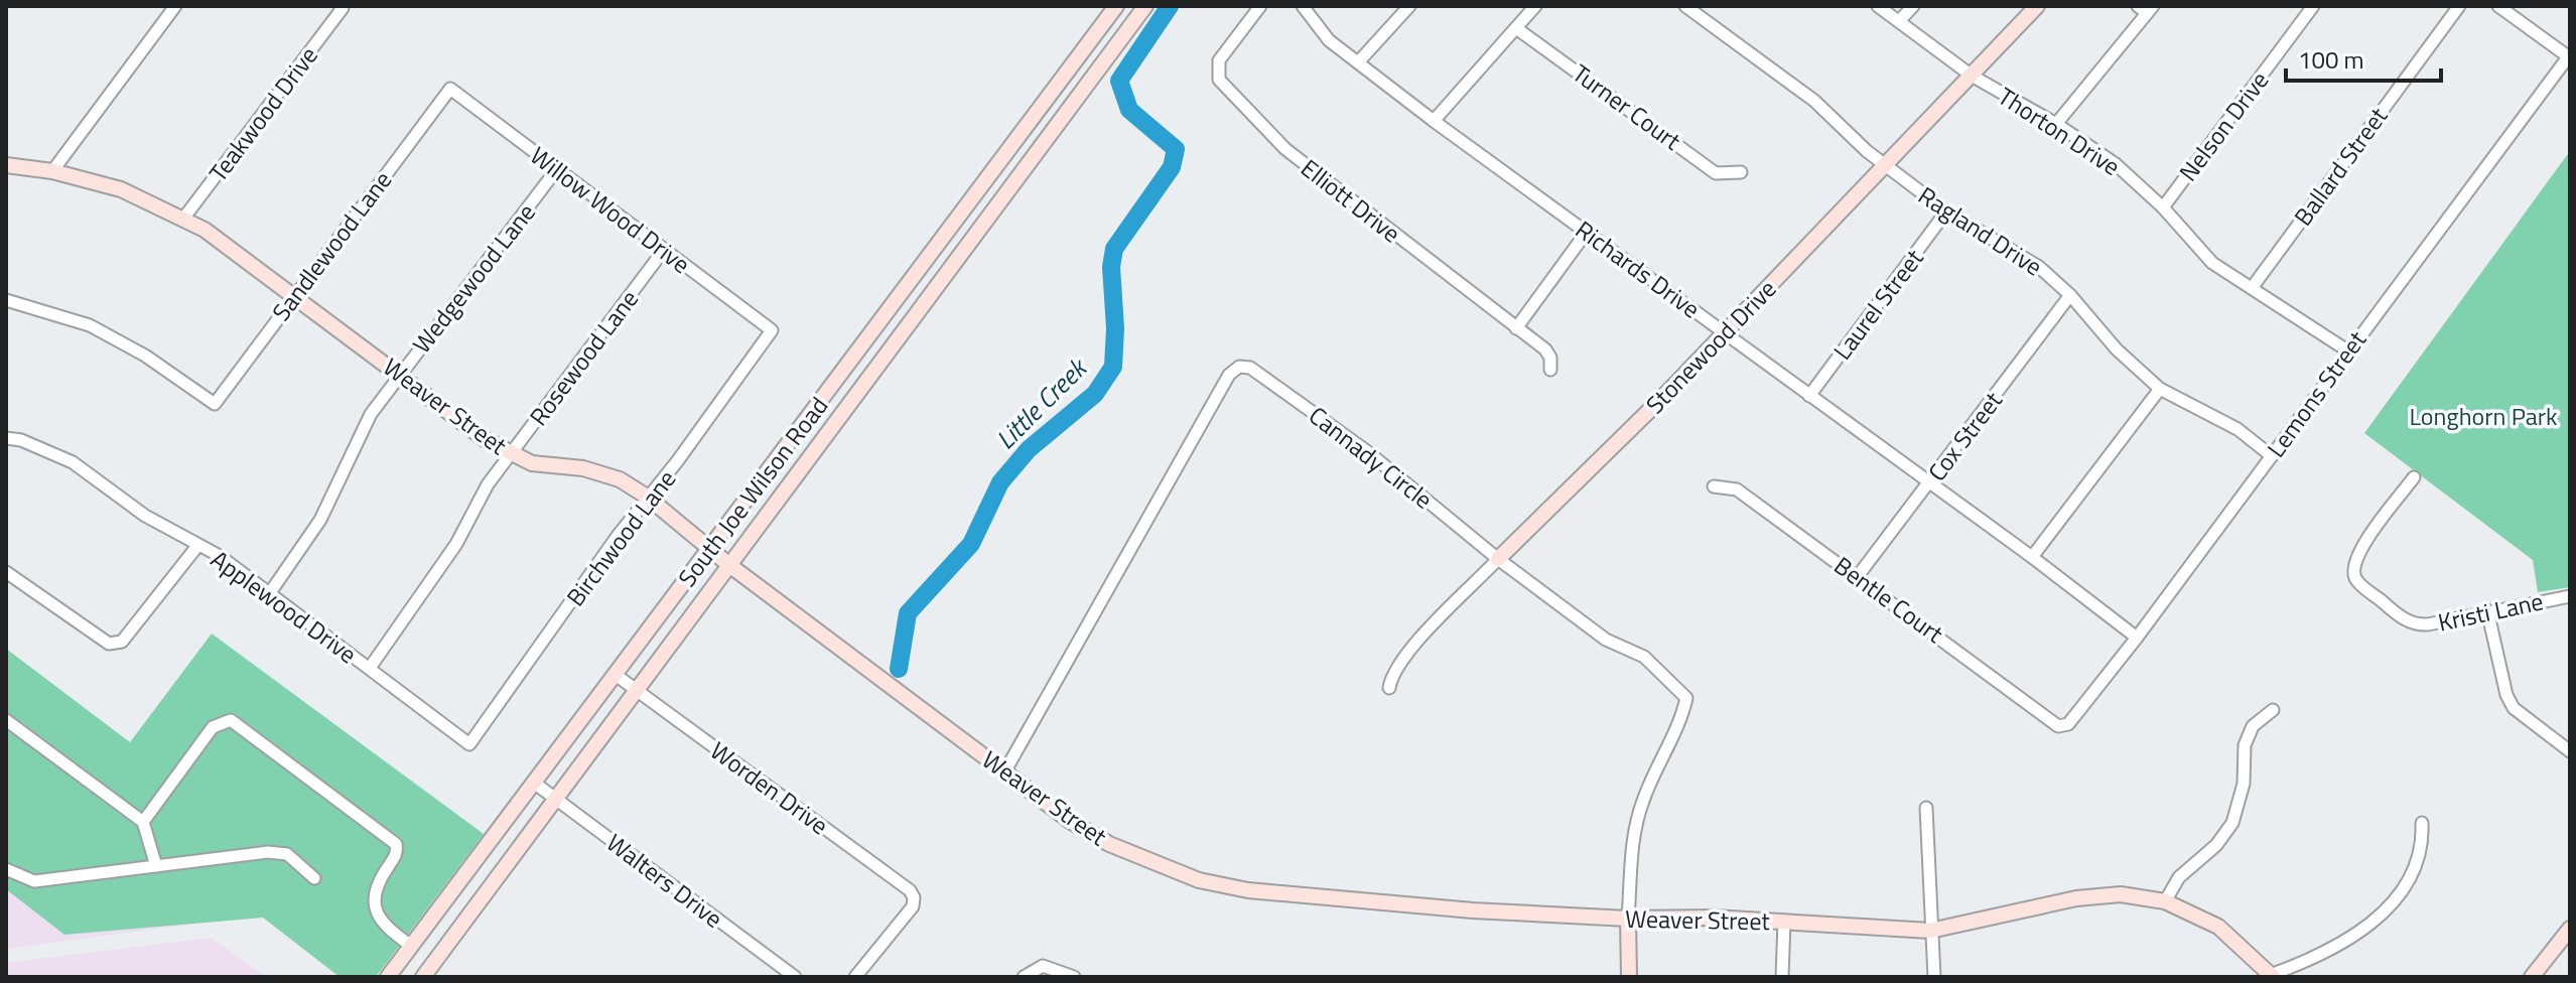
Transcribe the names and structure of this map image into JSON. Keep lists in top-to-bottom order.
{
  "streets": {
    "street": [
      "Turner Court",
      "Teakwood Drive",
      "Nelson Drive",
      "Thorton Drive",
      "Ballard Street",
      "Elliott Drive",
      "Willow Wood Drive",
      "Ragland Drive",
      "Sandlewood Lane",
      "Richards Drive",
      "Wedgewood Lane",
      "Laurel Street",
      "Stonewood Drive",
      "Rosewood Lane",
      "Lemons Street",
      "Weaver Street",
      "Cox Street",
      "Cannady Circle",
      "South Joe Wilson Road",
      "Birchwood Lane",
      "Bentle Court",
      "Applewood Drive",
      "Kristi Lane",
      "Worden Drive",
      "Walters Drive"
    ]
  },
  "crossings": [
    ["Teakwood Drive", "Weaver Street"],
    ["Nelson Drive", "Thorton Drive"],
    ["Thorton Drive", "Ballard Street"],
    ["Thorton Drive", "Stonewood Drive"],
    ["Thorton Drive", "Lemons Street"],
    ["Willow Wood Drive", "Sandlewood Lane"],
    ["Willow Wood Drive", "Wedgewood Lane"],
    ["Willow Wood Drive", "Rosewood Lane"],
    ["Willow Wood Drive", "Birchwood Lane"],
    ["Ragland Drive", "Laurel Street"],
    ["Ragland Drive", "Stonewood Drive"],
    ["Ragland Drive", "Lemons Street"],
    ["Ragland Drive", "Cox Street"],
    ["Sandlewood Lane", "Weaver Street"],
    ["Richards Drive", "Laurel Street"],
    ["Richards Drive", "Stonewood Drive"],
    ["Richards Drive", "Lemons Street"],
    ["Richards Drive", "Cox Street"],
    ["Wedgewood Lane", "Weaver Street"],
    ["Wedgewood Lane", "Applewood Drive"],
    ["Stonewood Drive", "Cannady Circle"],
    ["Rosewood Lane", "Weaver Street"],
    ["Rosewood Lane", "Applewood Drive"],
    ["Lemons Street", "Bentle Court"],
    ["Weaver Street", "Cannady Circle"],
    ["Weaver Street", "South Joe Wilson Road"],
    ["Weaver Street", "Birchwood Lane"],
    ["Cox Street", "Bentle Court"],
    ["South Joe Wilson Road", "Worden Drive"],
    ["South Joe Wilson Road", "Walters Drive"],
    ["Birchwood Lane", "Applewood Drive"]
  ],
  "water": ["Little Creek"],
  "parks": ["Longhorn Park"],
  "scale_bar": "100 m"
}
